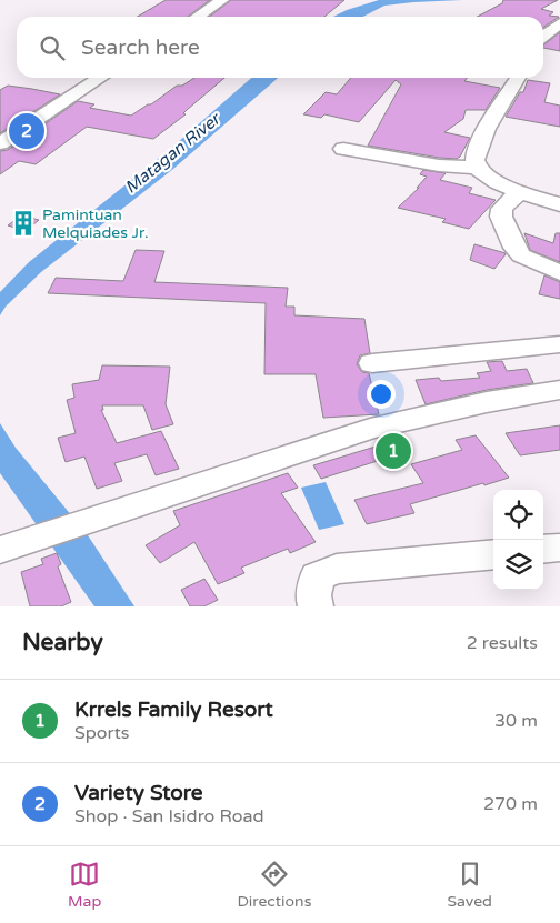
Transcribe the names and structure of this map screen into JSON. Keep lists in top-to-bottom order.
{
  "water": ["Matagan River"],
  "places": {
    "building": ["Pamintuan Melquiades Jr."]
  },
  "page": {
    "search": "Search here",
    "pins": ["2", "1"],
    "heading": ["Nearby", "2 results"],
    "list": [
      {
        "mark": "1",
        "name": "Krrels Family Resort",
        "note": "Sports",
        "value": "30 m"
      },
      {
        "mark": "2",
        "name": "Variety Store",
        "note": "Shop · San Isidro Road",
        "value": "270 m"
      }
    ],
    "nav": ["Map", "Directions", "Saved"]
  }
}
